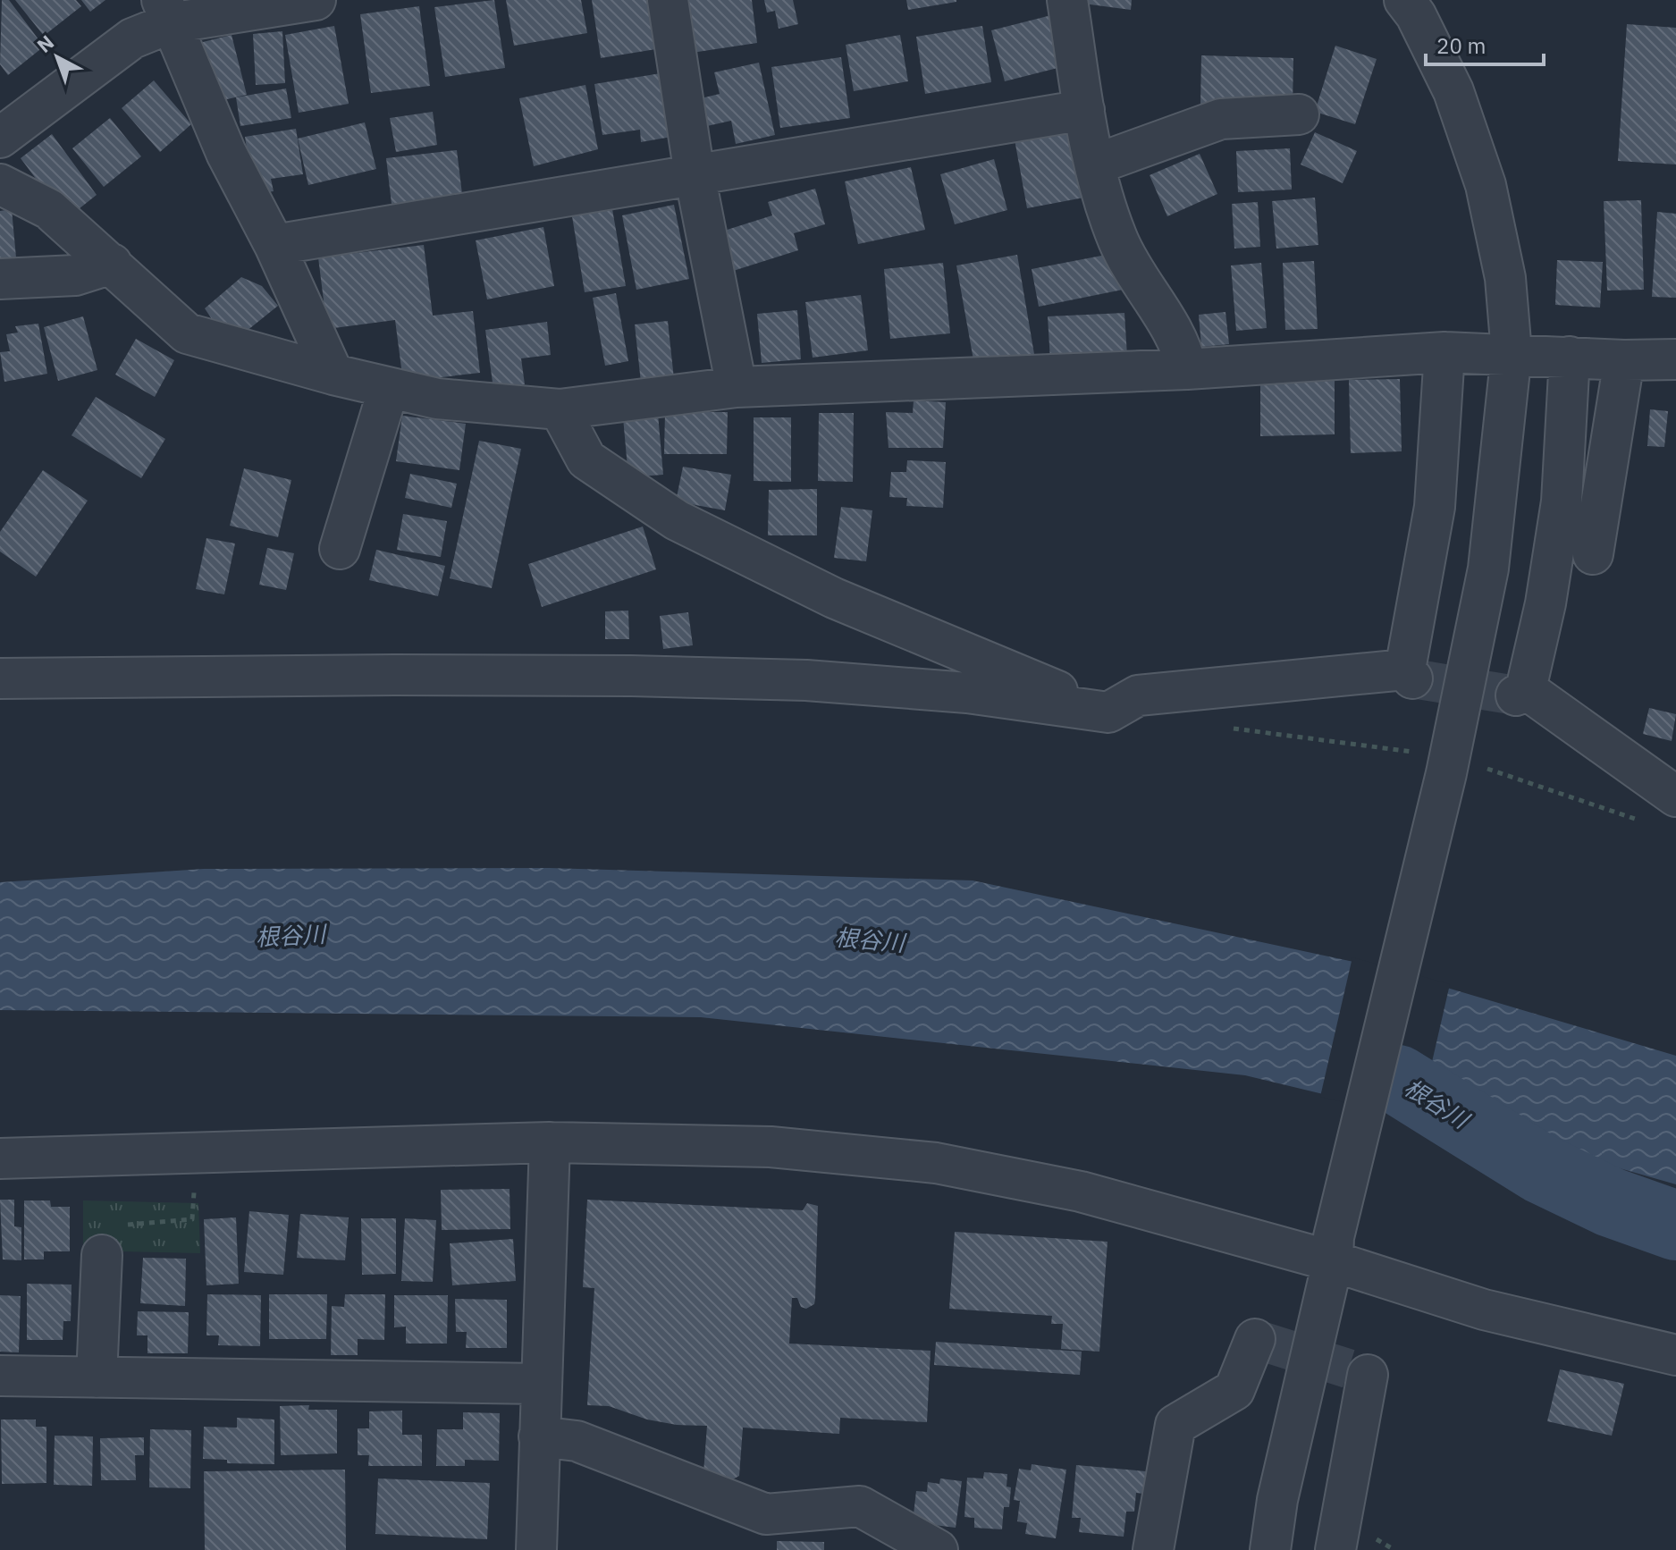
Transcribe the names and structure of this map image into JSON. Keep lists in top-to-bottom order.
{
  "water": ["根谷川"],
  "scale_bar": "20 m",
  "north": "top left"
}
